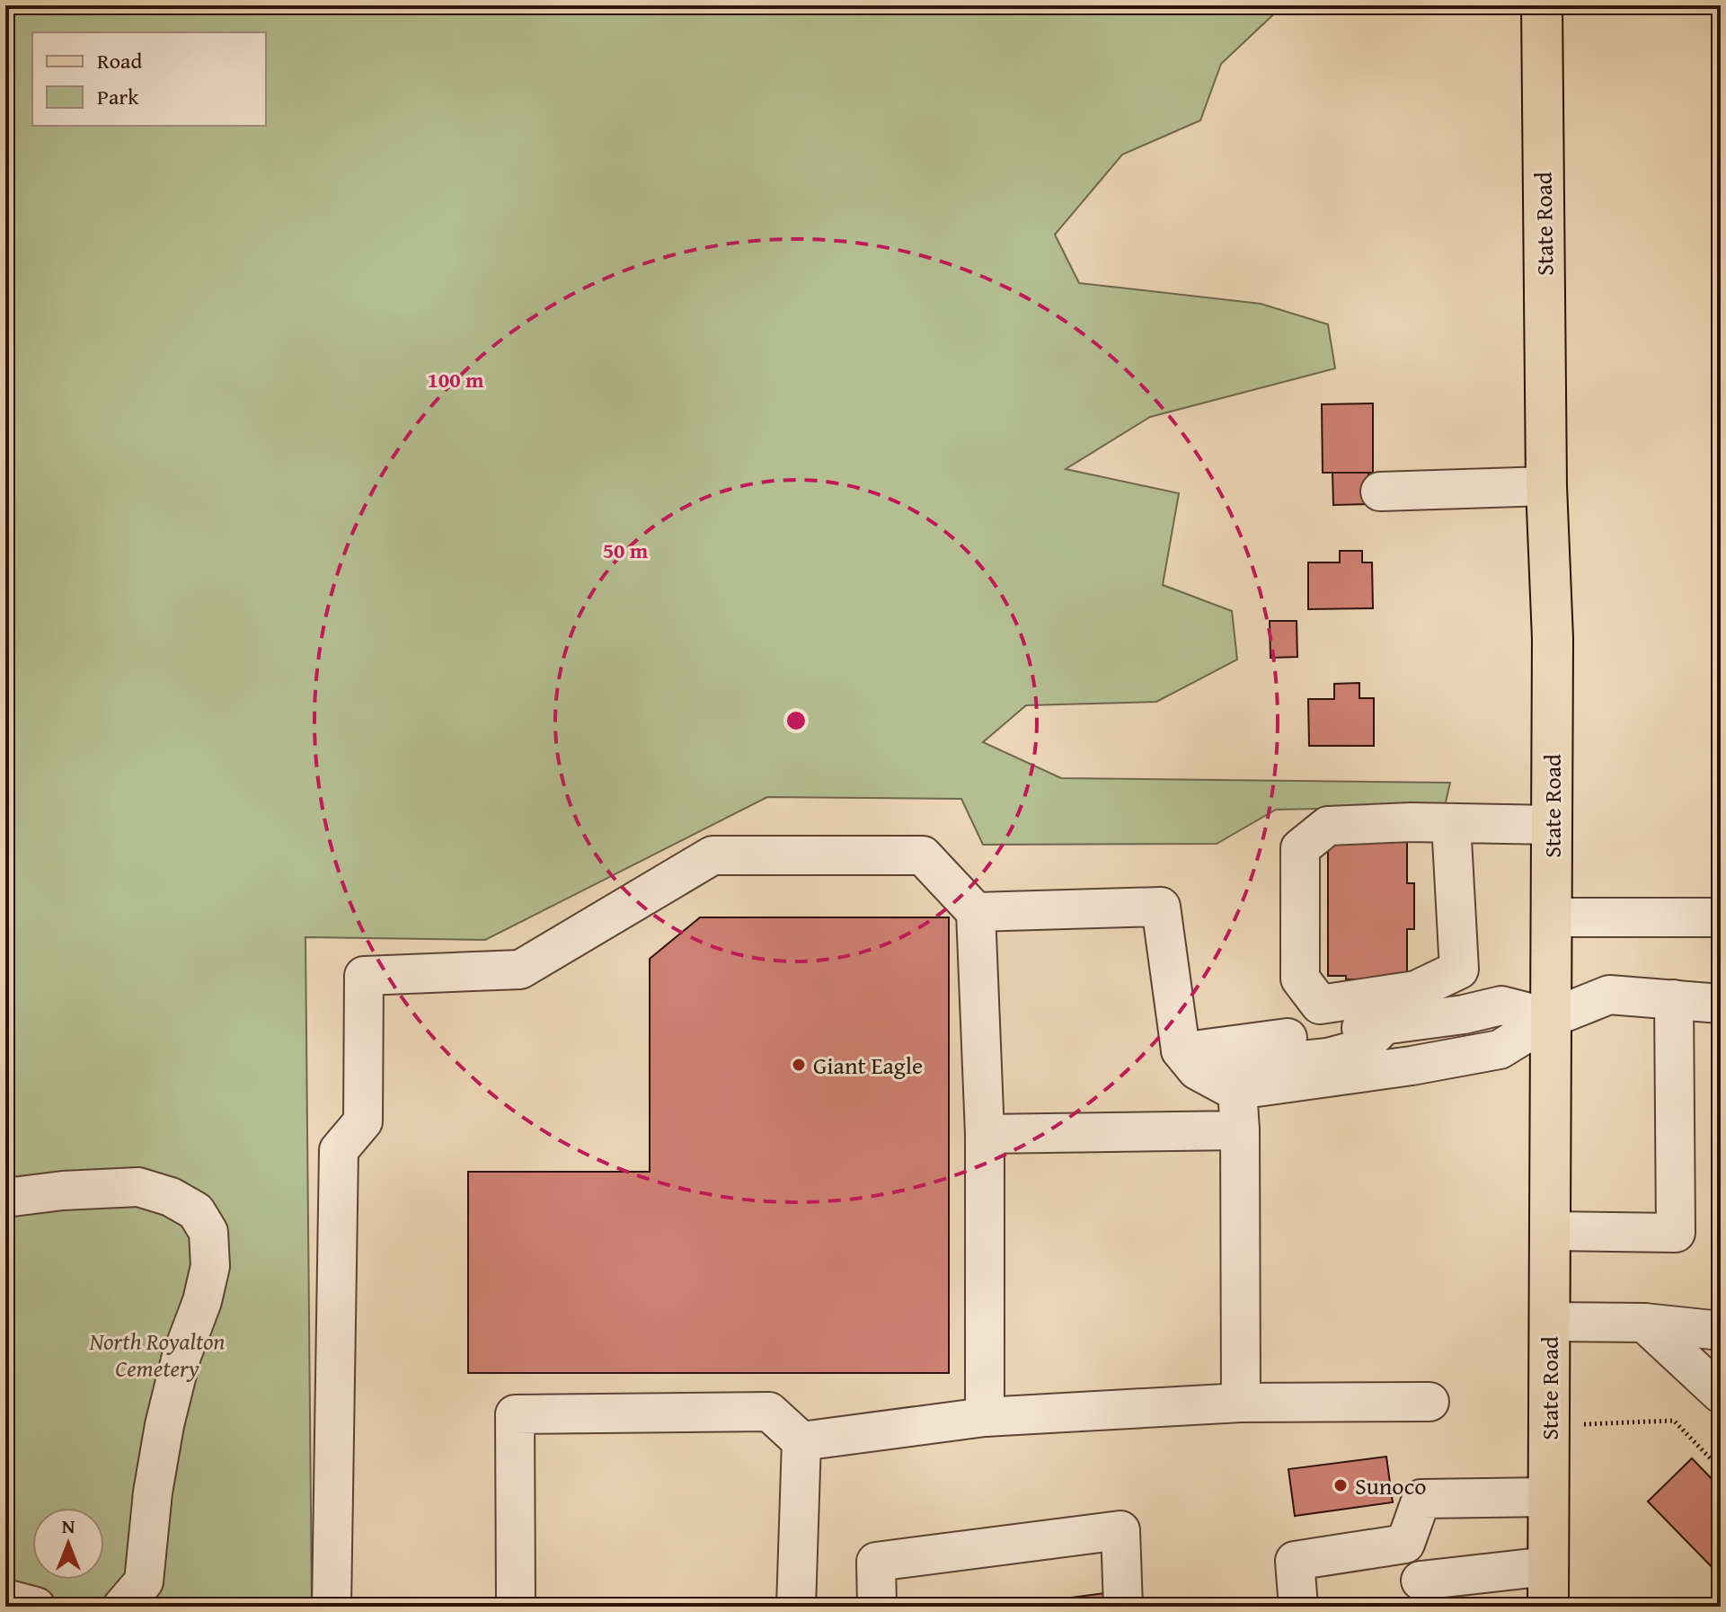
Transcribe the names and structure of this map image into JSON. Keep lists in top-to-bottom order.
{
  "streets": {
    "main road": ["State Road"]
  },
  "parks": ["North Royalton Cemetery"],
  "places": ["Giant Eagle", "Sunoco"],
  "legend": ["Road", "Park"],
  "north": "top",
  "rings": ["100 m", "50 m"]
}
